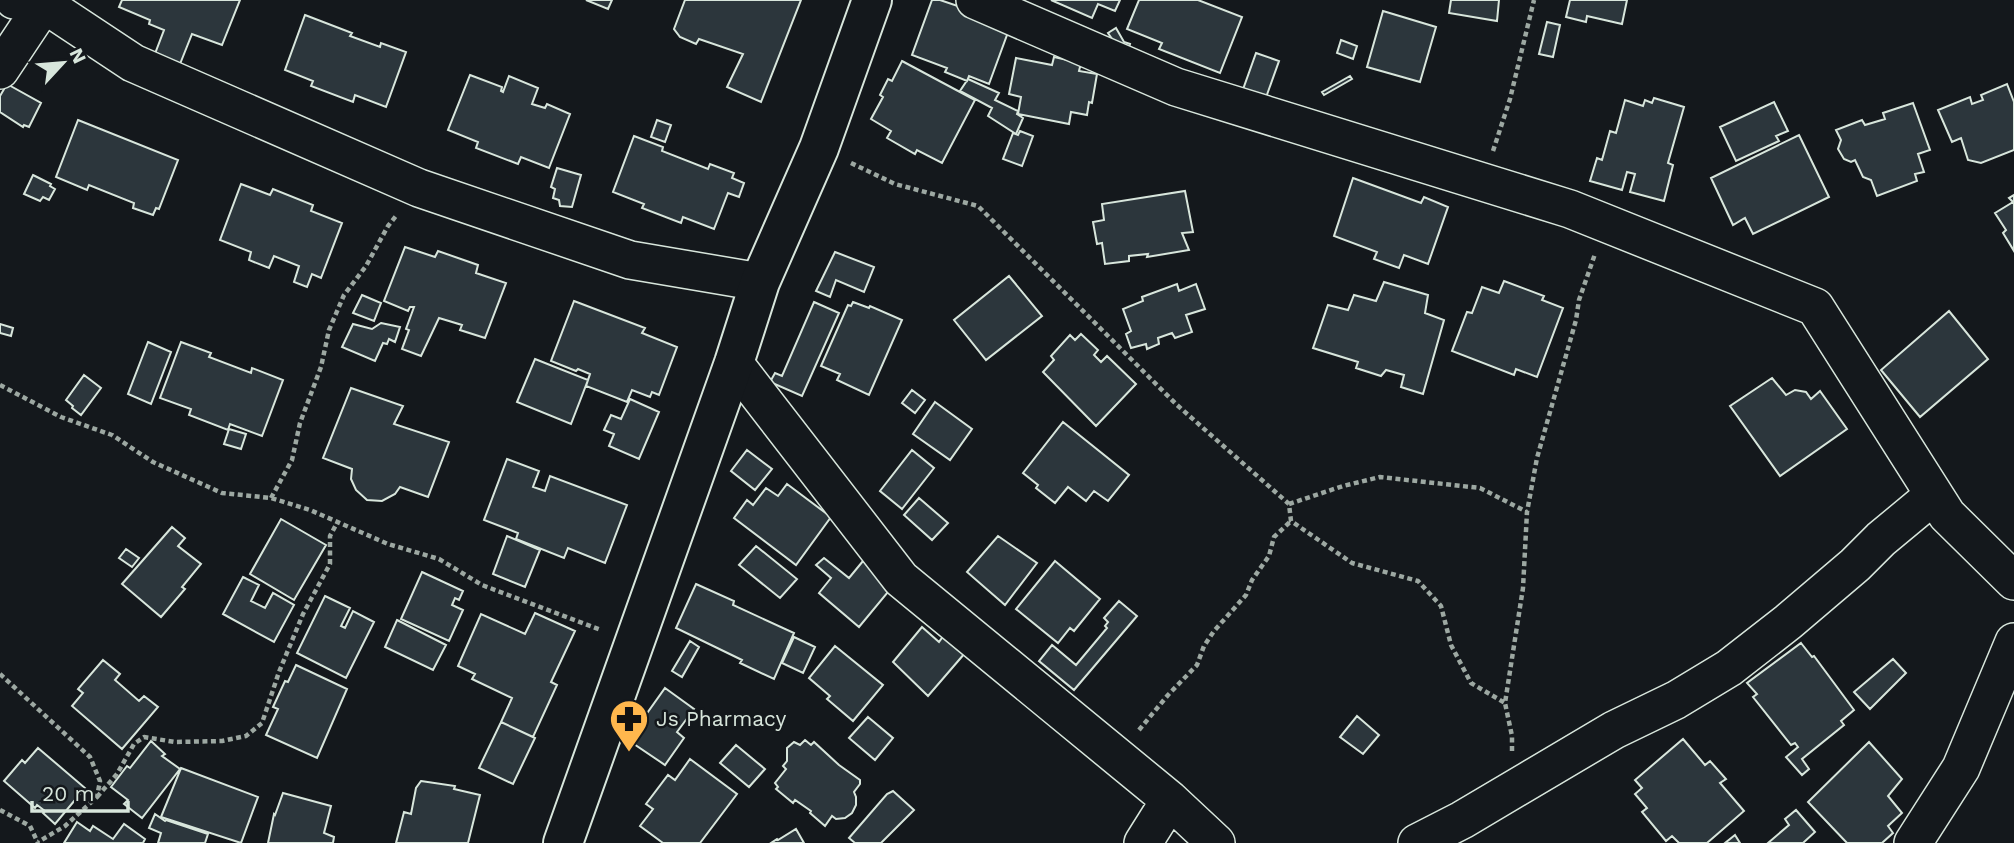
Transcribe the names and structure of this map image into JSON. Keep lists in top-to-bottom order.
{
  "places": {
    "pharmacy": ["Js Pharmacy"]
  },
  "scale_bar": "20 m",
  "north": "top right"
}
